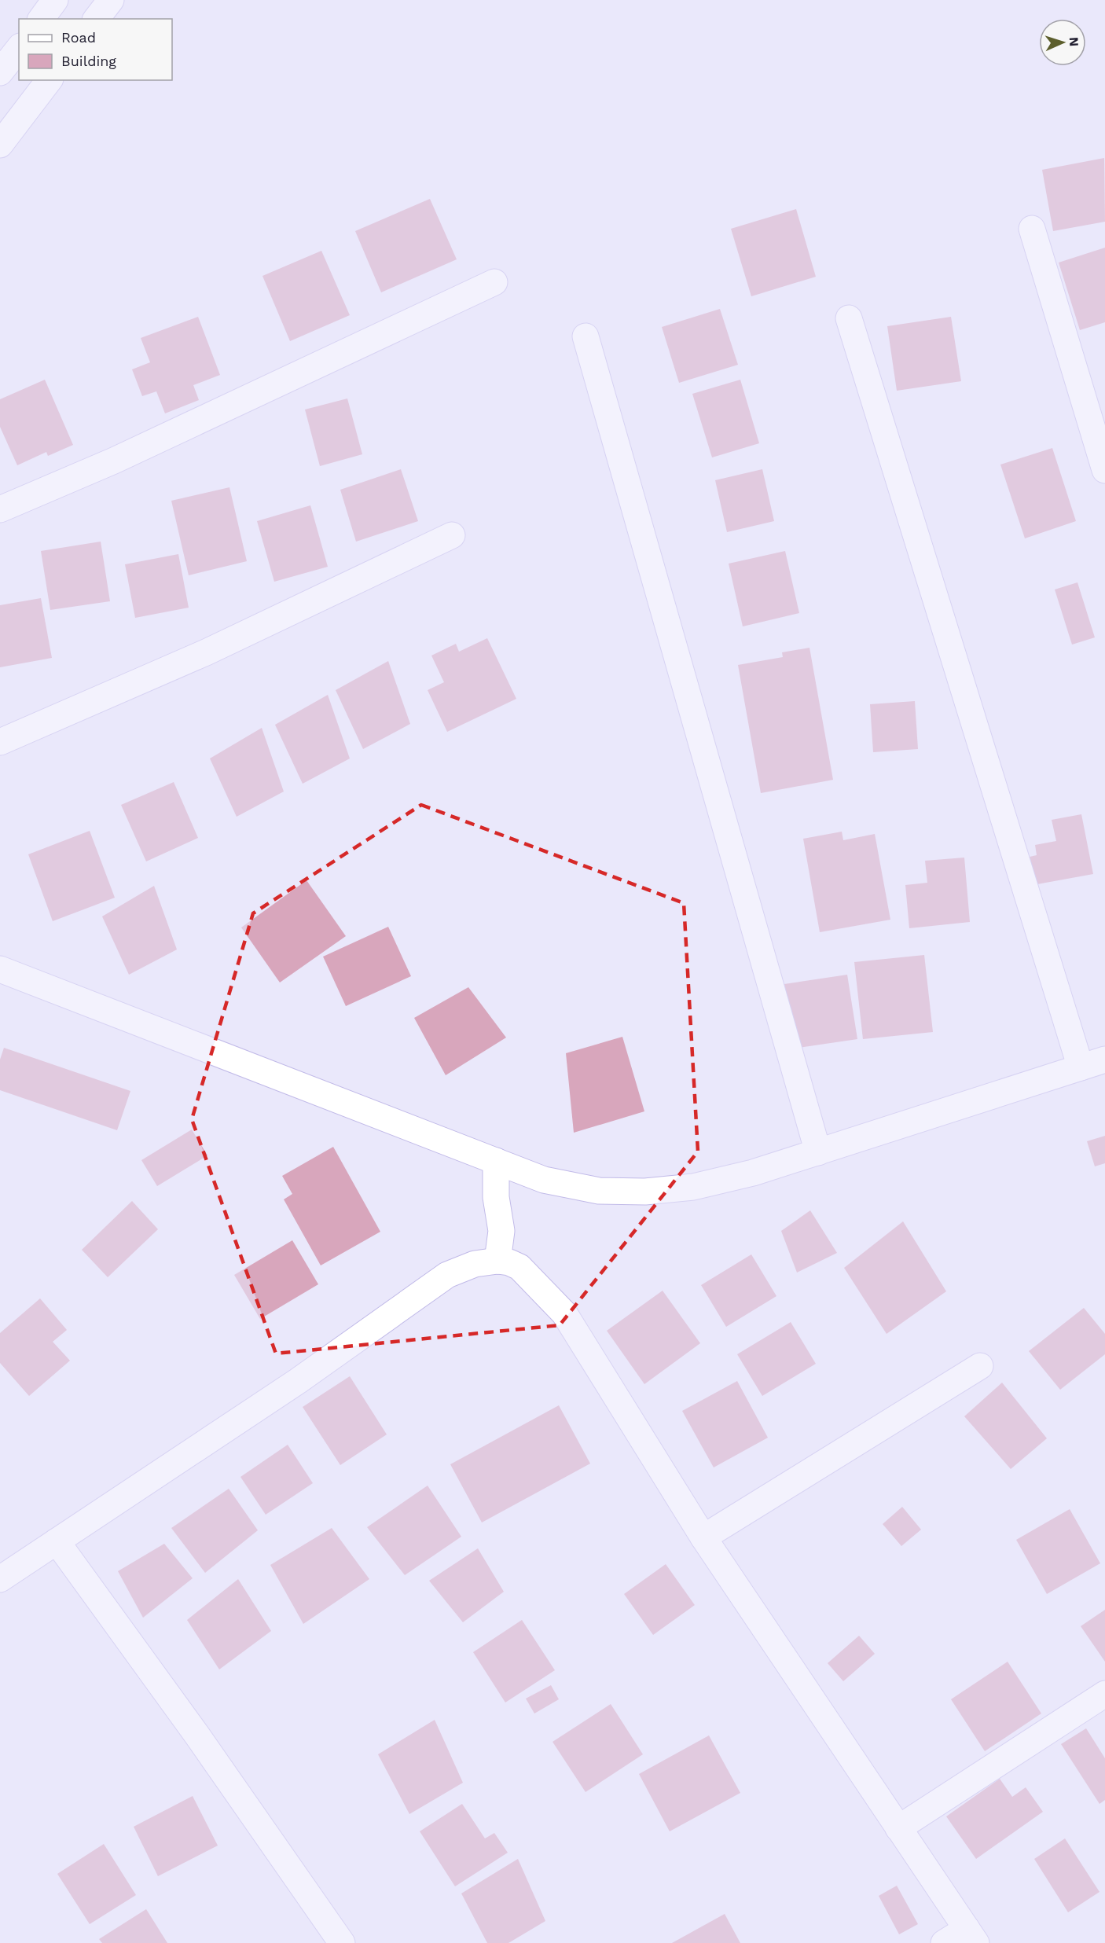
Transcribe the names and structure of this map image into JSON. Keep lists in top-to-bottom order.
{
  "legend": ["Road", "Building"],
  "north": "right"
}
